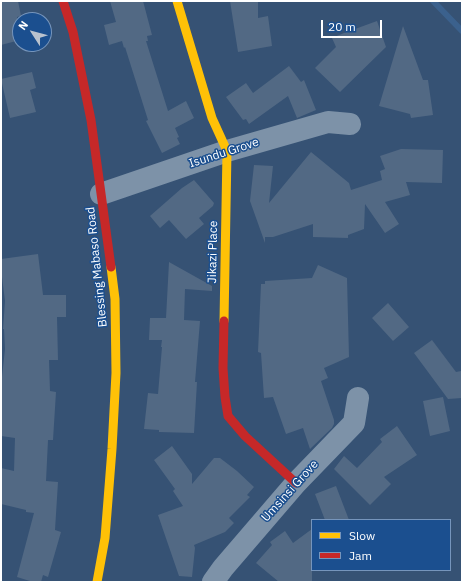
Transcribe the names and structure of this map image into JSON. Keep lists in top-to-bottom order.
{
  "streets": {
    "street": [
      "Isundu Grove",
      "Jikazi Place",
      "Blessing Mabaso Road",
      "Umsinsi Grove"
    ]
  },
  "crossings": [
    ["Isundu Grove", "Jikazi Place"],
    ["Isundu Grove", "Blessing Mabaso Road"],
    ["Jikazi Place", "Umsinsi Grove"]
  ],
  "legend": ["Slow", "Jam"],
  "scale_bar": "20 m",
  "north": "top left"
}
